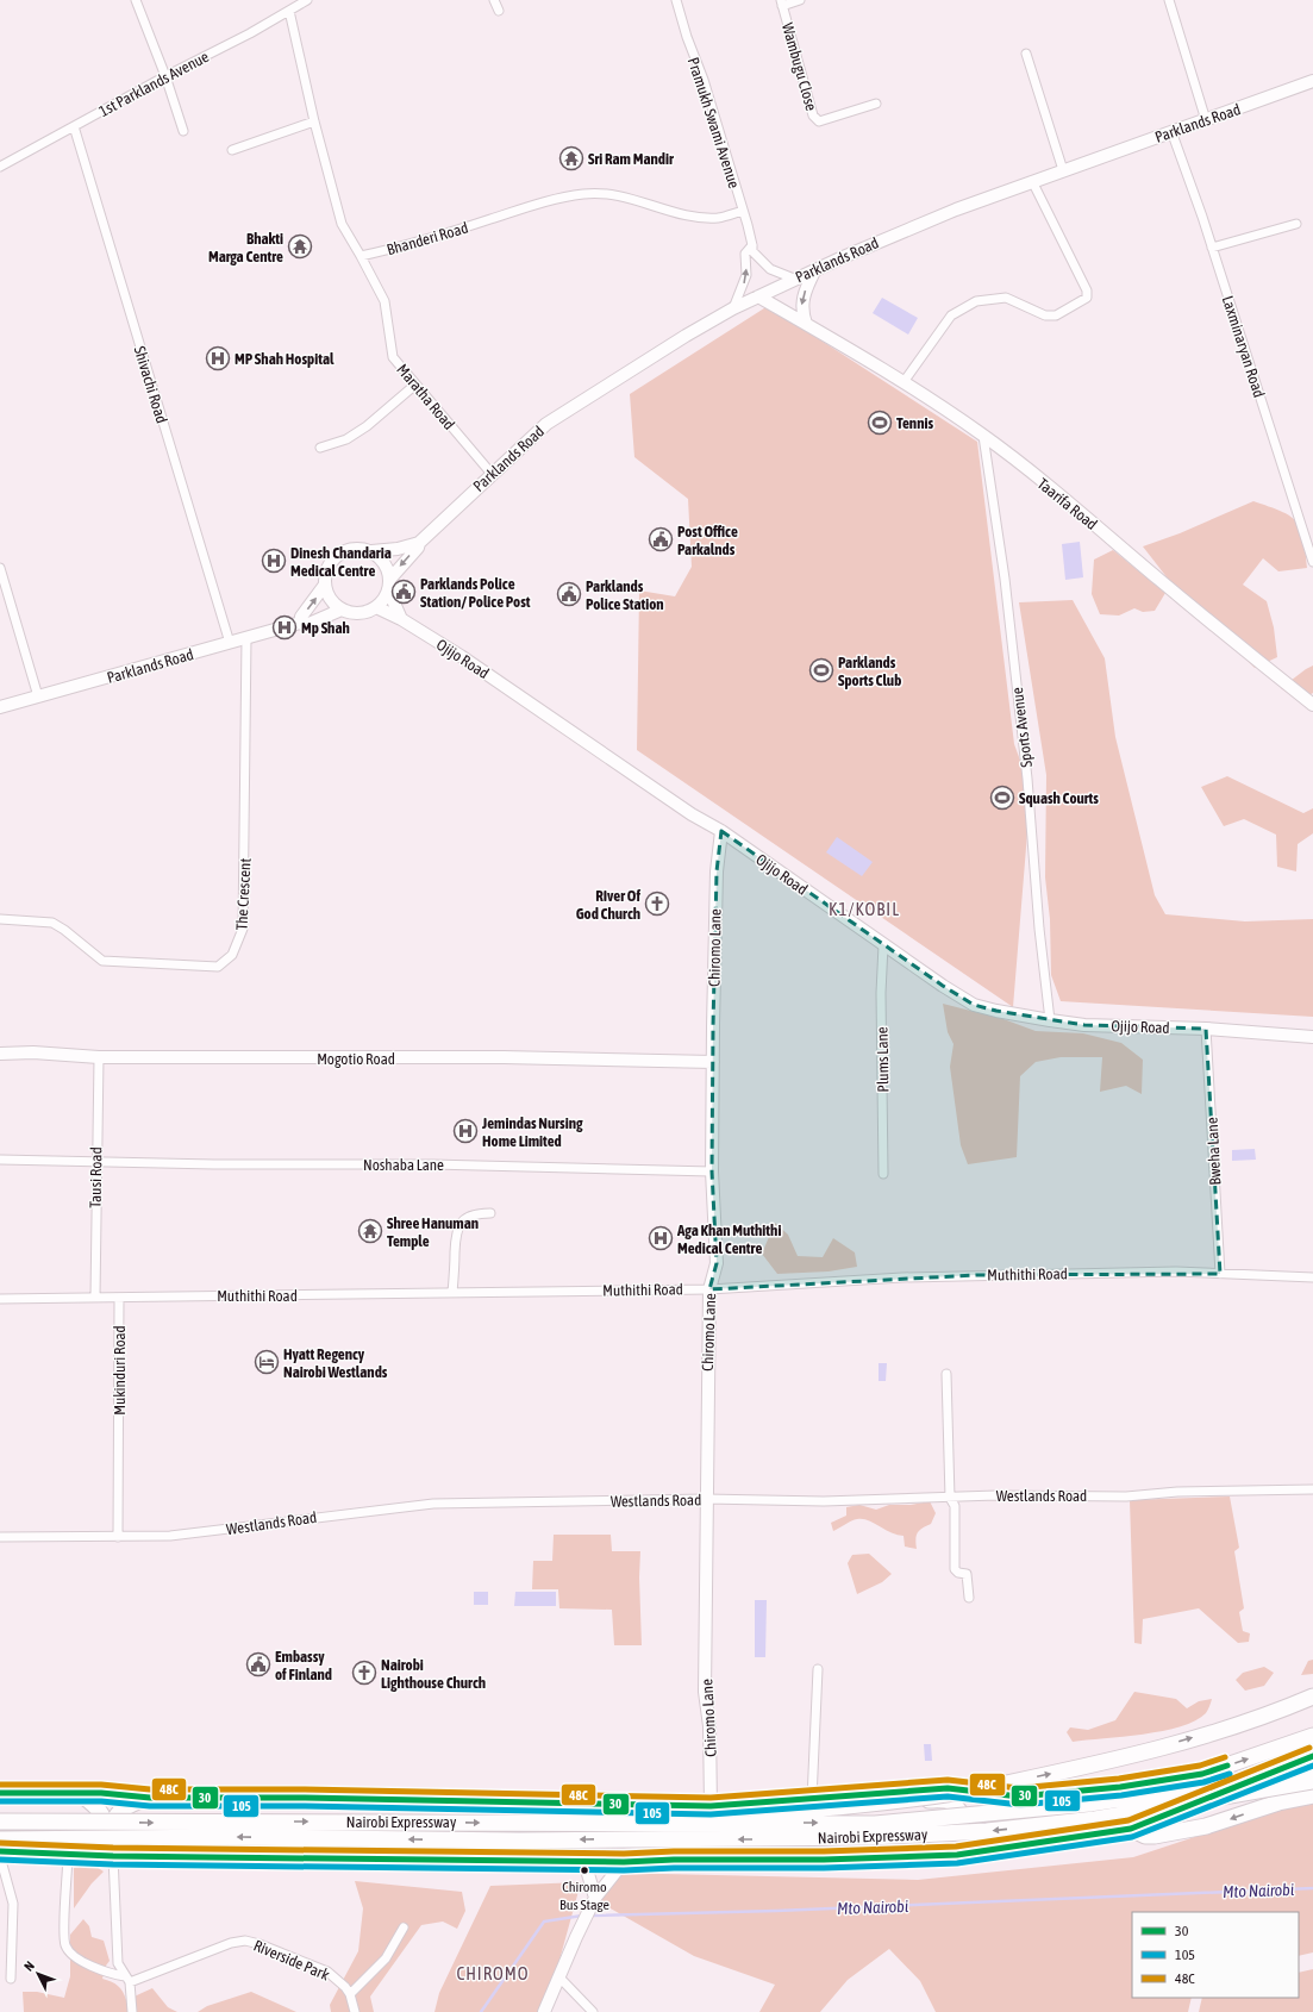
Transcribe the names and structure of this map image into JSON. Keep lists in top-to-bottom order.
{
  "streets": {
    "highway": ["Nairobi Expressway"],
    "main road": [
      "Parklands Road",
      "Taarifa Road",
      "Ojijo Road",
      "Chiromo Lane",
      "Mogotio Road"
    ],
    "street": [
      "Wambugu Close",
      "1st Parklands Avenue",
      "Pramukh Swami Avenue",
      "Bhanderi Road",
      "Laxminaryan Road",
      "Shivachi Road",
      "Maratha Road",
      "Sports Avenue",
      "The Crescent",
      "Plums Lane",
      "Bweha Lane",
      "Noshaba Lane",
      "Tausi Road",
      "Muthithi Road",
      "Mukinduri Road",
      "Westlands Road",
      "Riverside Park"
    ]
  },
  "crossings": [
    ["1st Parklands Avenue", "Shivachi Road"],
    ["Pramukh Swami Avenue", "Parklands Road"],
    ["Pramukh Swami Avenue", "Bhanderi Road"],
    ["Parklands Road", "Laxminaryan Road"],
    ["Parklands Road", "Shivachi Road"],
    ["Parklands Road", "Maratha Road"],
    ["Parklands Road", "Taarifa Road"],
    ["Parklands Road", "Ojijo Road"],
    ["Parklands Road", "The Crescent"],
    ["Bhanderi Road", "Maratha Road"],
    ["Taarifa Road", "Sports Avenue"],
    ["Ojijo Road", "Sports Avenue"],
    ["Ojijo Road", "Chiromo Lane"],
    ["Ojijo Road", "Plums Lane"],
    ["Ojijo Road", "Bweha Lane"],
    ["Chiromo Lane", "Mogotio Road"],
    ["Chiromo Lane", "Noshaba Lane"],
    ["Chiromo Lane", "Muthithi Road"],
    ["Chiromo Lane", "Westlands Road"],
    ["Mogotio Road", "Tausi Road"],
    ["Bweha Lane", "Muthithi Road"],
    ["Noshaba Lane", "Tausi Road"],
    ["Tausi Road", "Muthithi Road"],
    ["Muthithi Road", "Mukinduri Road"],
    ["Mukinduri Road", "Westlands Road"]
  ],
  "districts": ["K1/KOBIL", "CHIROMO"],
  "water": ["Mto Nairobi"],
  "places": {
    "temple": ["Sri Ram Mandir", "Bhakti Marga Centre", "Shree Hanuman Temple"],
    "hospital": [
      "MP Shah Hospital",
      "Dinesh Chandaria Medical Centre",
      "Mp Shah",
      "Jemindas Nursing Home Limited",
      "Aga Khan Muthithi Medical Centre"
    ],
    "sports": ["Tennis", "Parklands Sports Club", "Squash Courts"],
    "public building": [
      "Post Office Parkalnds",
      "Parklands Police Station/ Police Post",
      "Parklands Police Station",
      "Embassy of Finland"
    ],
    "church": ["RIver Of God Church", "Nairobi Lighthouse Church"],
    "hotel": ["Hyatt Regency Nairobi Westlands"],
    "other": ["Chiromo Bus Stage"]
  },
  "lines": ["transit line 48C", "transit line 30", "transit line 105"],
  "legend": ["30", "105", "48C"],
  "north": "top left"
}
